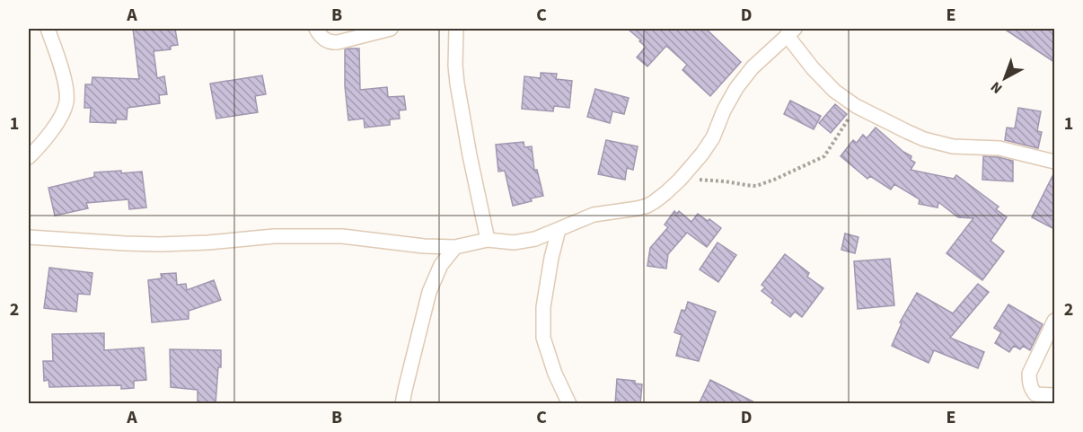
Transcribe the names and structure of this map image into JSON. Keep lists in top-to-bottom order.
{
  "north": "bottom left",
  "grid": {
    "columns": [
      "A",
      "B",
      "C",
      "D",
      "E"
    ],
    "rows": ["1", "2"]
  }
}
